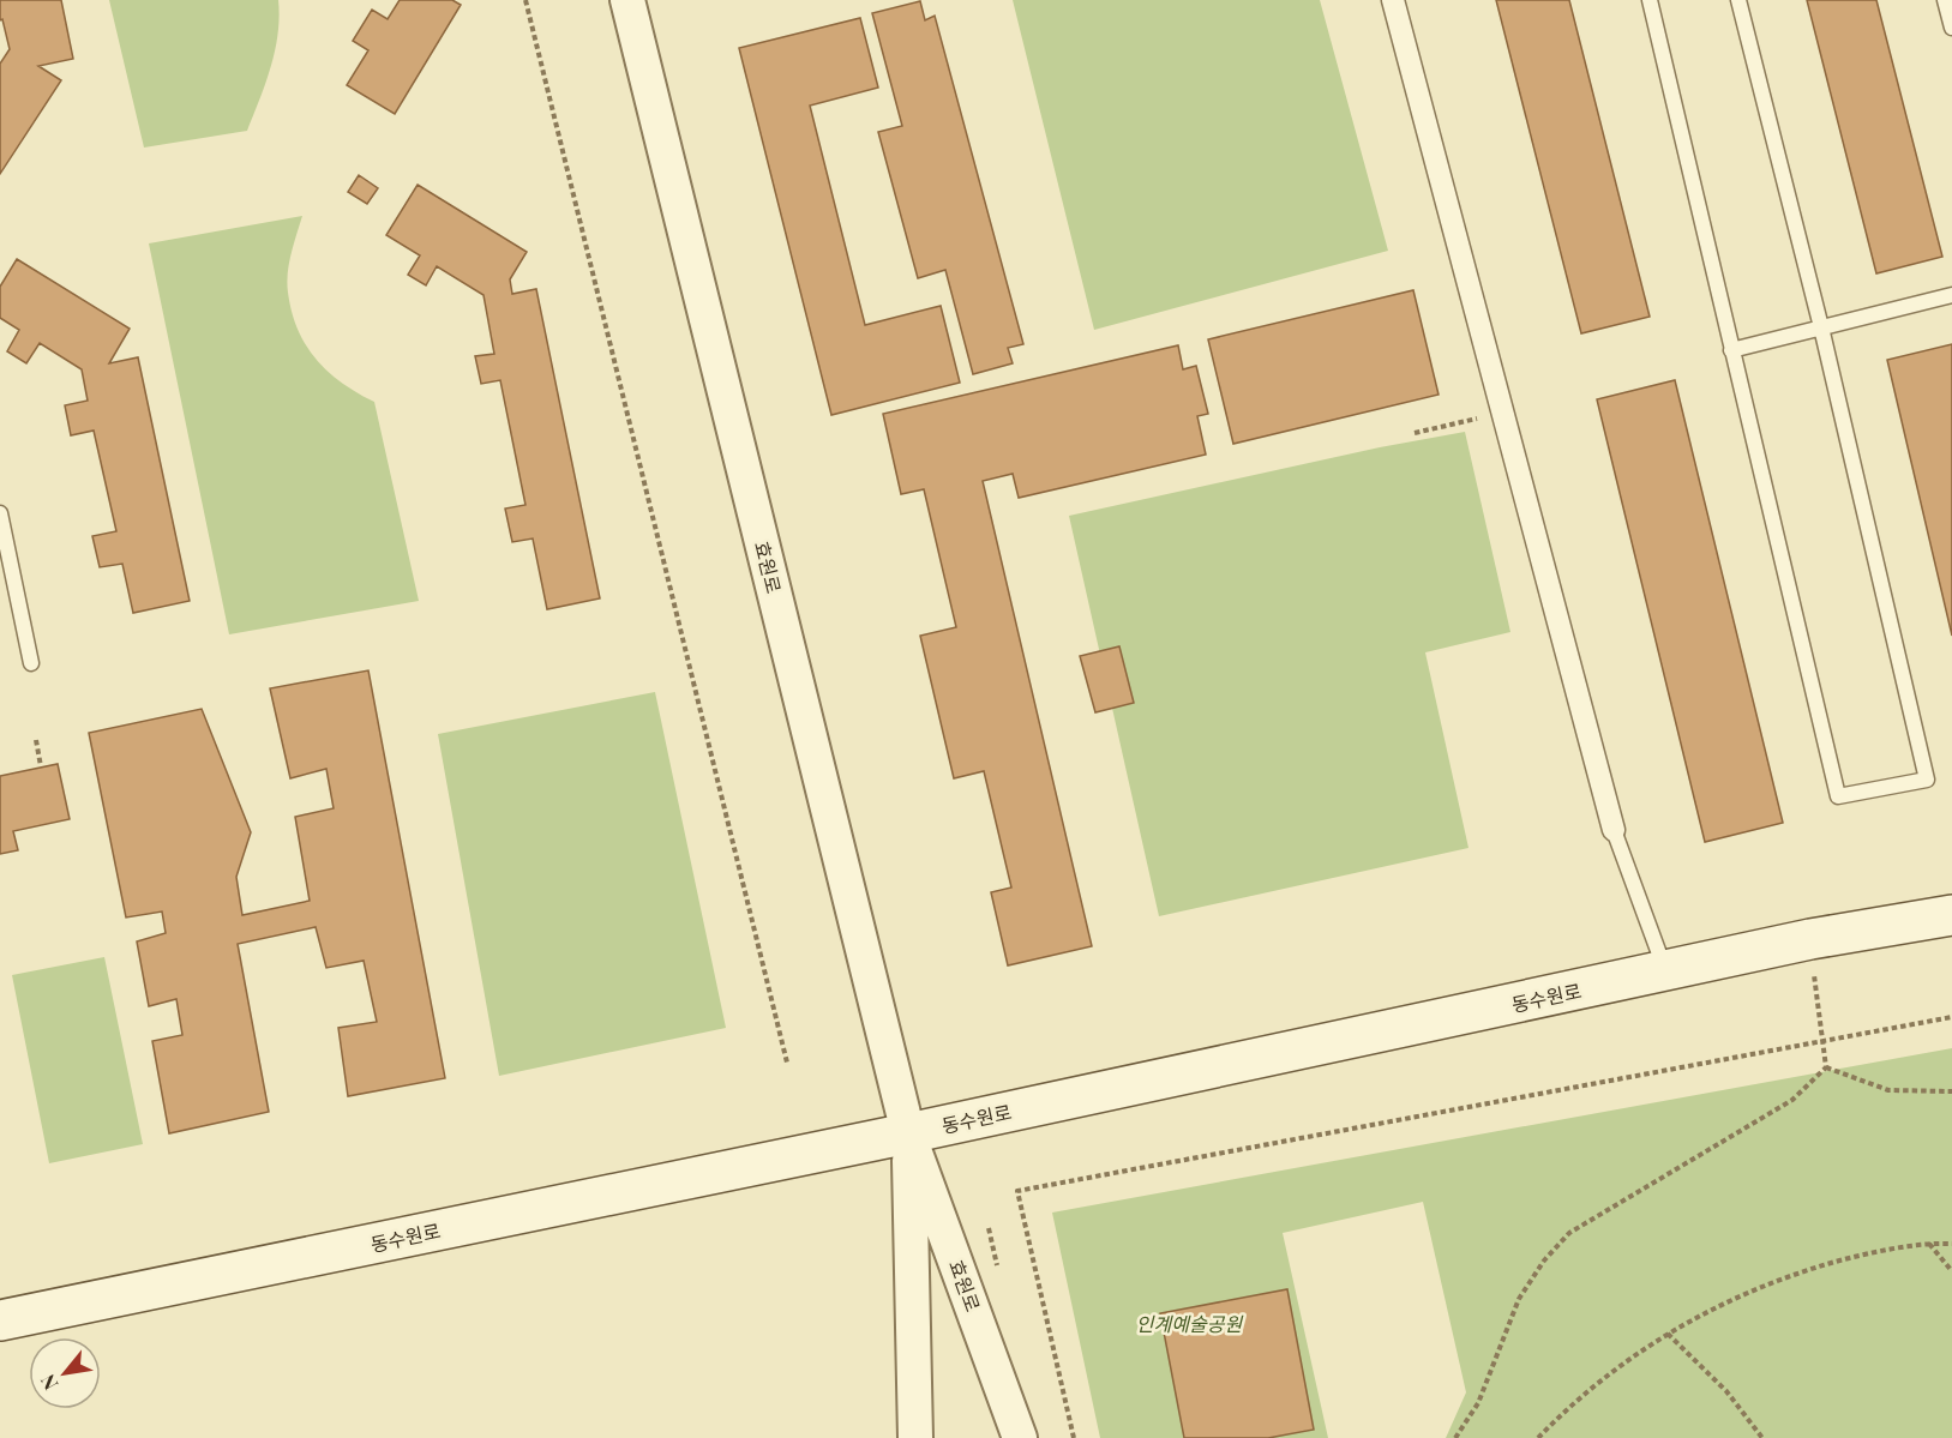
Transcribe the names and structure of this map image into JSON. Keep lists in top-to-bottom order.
{
  "streets": {
    "main road": ["동수원로"],
    "street": ["효원로"]
  },
  "crossings": [
    ["효원로", "동수원로"]
  ],
  "parks": ["인계예술공원"],
  "north": "bottom left"
}
